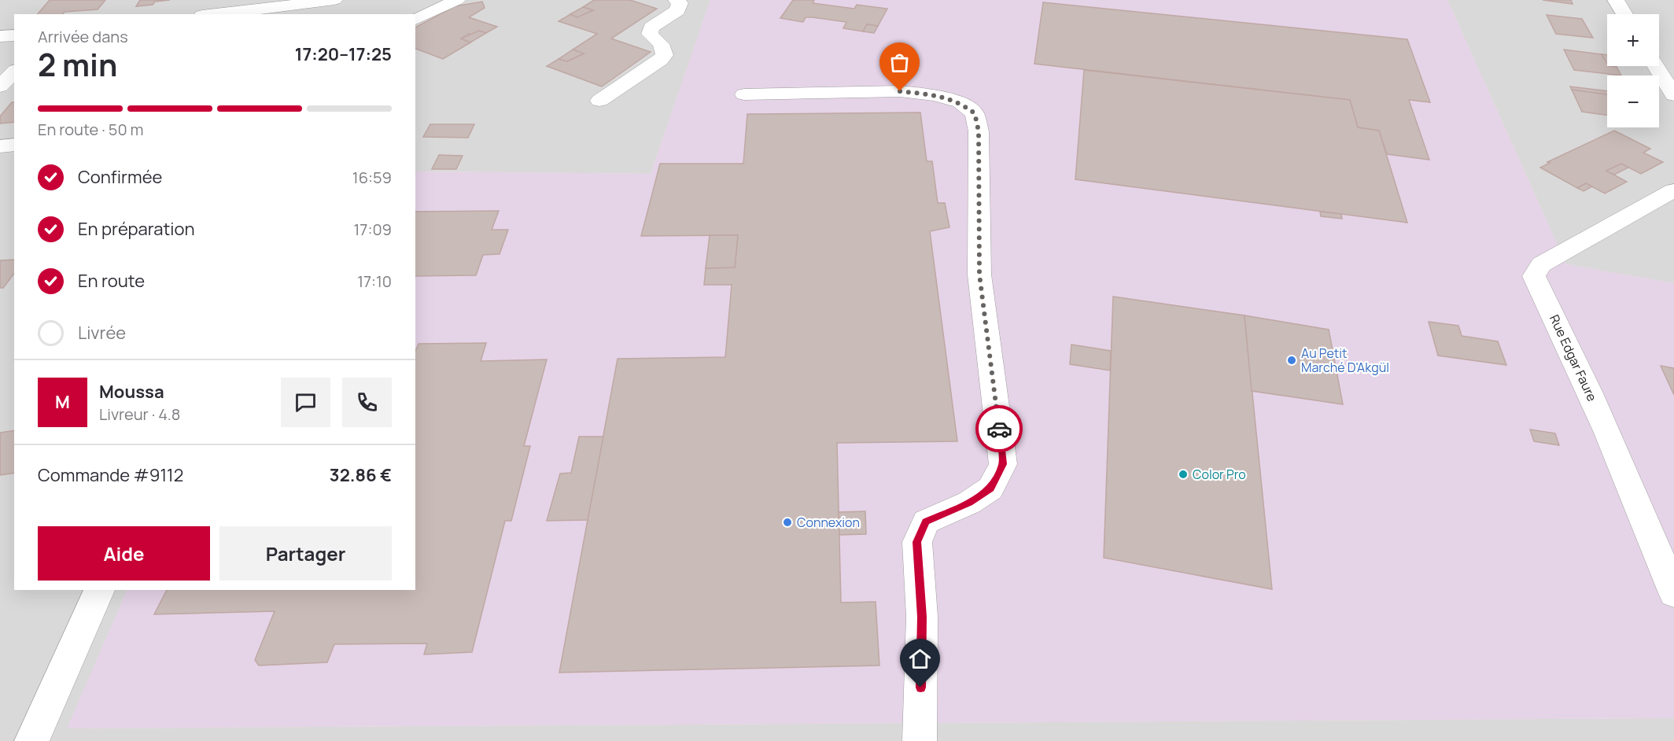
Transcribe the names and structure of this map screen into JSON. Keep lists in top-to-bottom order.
{
  "streets": {
    "street": ["Rue Edgar Faure"]
  },
  "places": ["Au Petit Marché D'Akgül", "Color Pro", "Connexion"],
  "page": {
    "map_buttons": ["+", "−"],
    "heading": ["2 min", "Arrivée dans", "17:20–17:25"],
    "panel": [
      "Moussa",
      "Livreur · 4.8",
      "Commande #9112",
      "32.86 €"
    ],
    "bar": "En route · 50 m",
    "list": [
      ["Confirmée", "16:59"],
      ["En préparation", "17:09"],
      ["En route", "17:10"],
      "Livrée"
    ],
    "round": "M",
    "buttons": ["Aide", "Partager"]
  }
}
